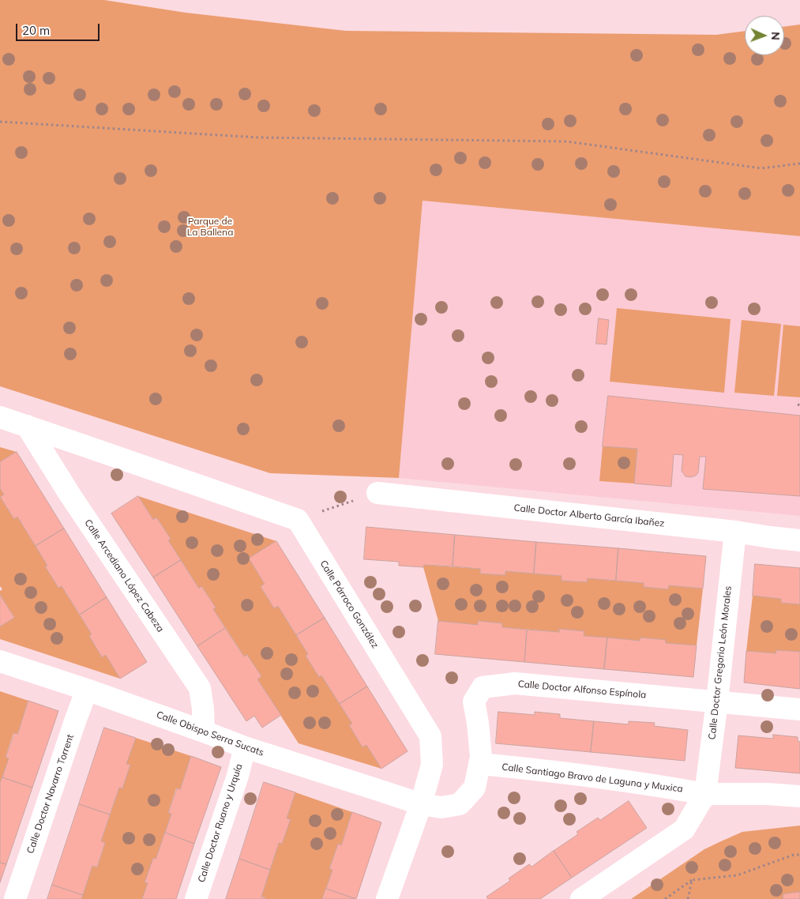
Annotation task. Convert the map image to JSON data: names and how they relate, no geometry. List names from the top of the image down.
{
  "streets": {
    "street": [
      "Calle Doctor Alberto García Ibañez",
      "Calle Arcediano López Cabeza",
      "Calle Párroco González",
      "Calle Doctor Gregorio León Morales",
      "Calle Doctor Alfonso Espínola",
      "Calle Obispo Serra Sucats",
      "Calle Santiago Bravo de Laguna y Muxica",
      "Calle Doctor Navarro Torrent",
      "Calle Doctor Ruano y Urquía"
    ]
  },
  "crossings": [
    ["Calle Doctor Alberto García Ibañez", "Calle Doctor Gregorio León Morales"],
    ["Calle Arcediano López Cabeza", "Calle Obispo Serra Sucats"],
    ["Calle Párroco González", "Calle Doctor Alfonso Espínola"],
    ["Calle Párroco González", "Calle Obispo Serra Sucats"],
    ["Calle Doctor Gregorio León Morales", "Calle Doctor Alfonso Espínola"],
    ["Calle Doctor Gregorio León Morales", "Calle Santiago Bravo de Laguna y Muxica"],
    ["Calle Doctor Alfonso Espínola", "Calle Obispo Serra Sucats"],
    ["Calle Doctor Alfonso Espínola", "Calle Santiago Bravo de Laguna y Muxica"],
    ["Calle Obispo Serra Sucats", "Calle Doctor Navarro Torrent"],
    ["Calle Obispo Serra Sucats", "Calle Doctor Ruano y Urquía"]
  ],
  "parks": ["Parque de La Ballena"],
  "scale_bar": "20 m",
  "north": "right"
}
